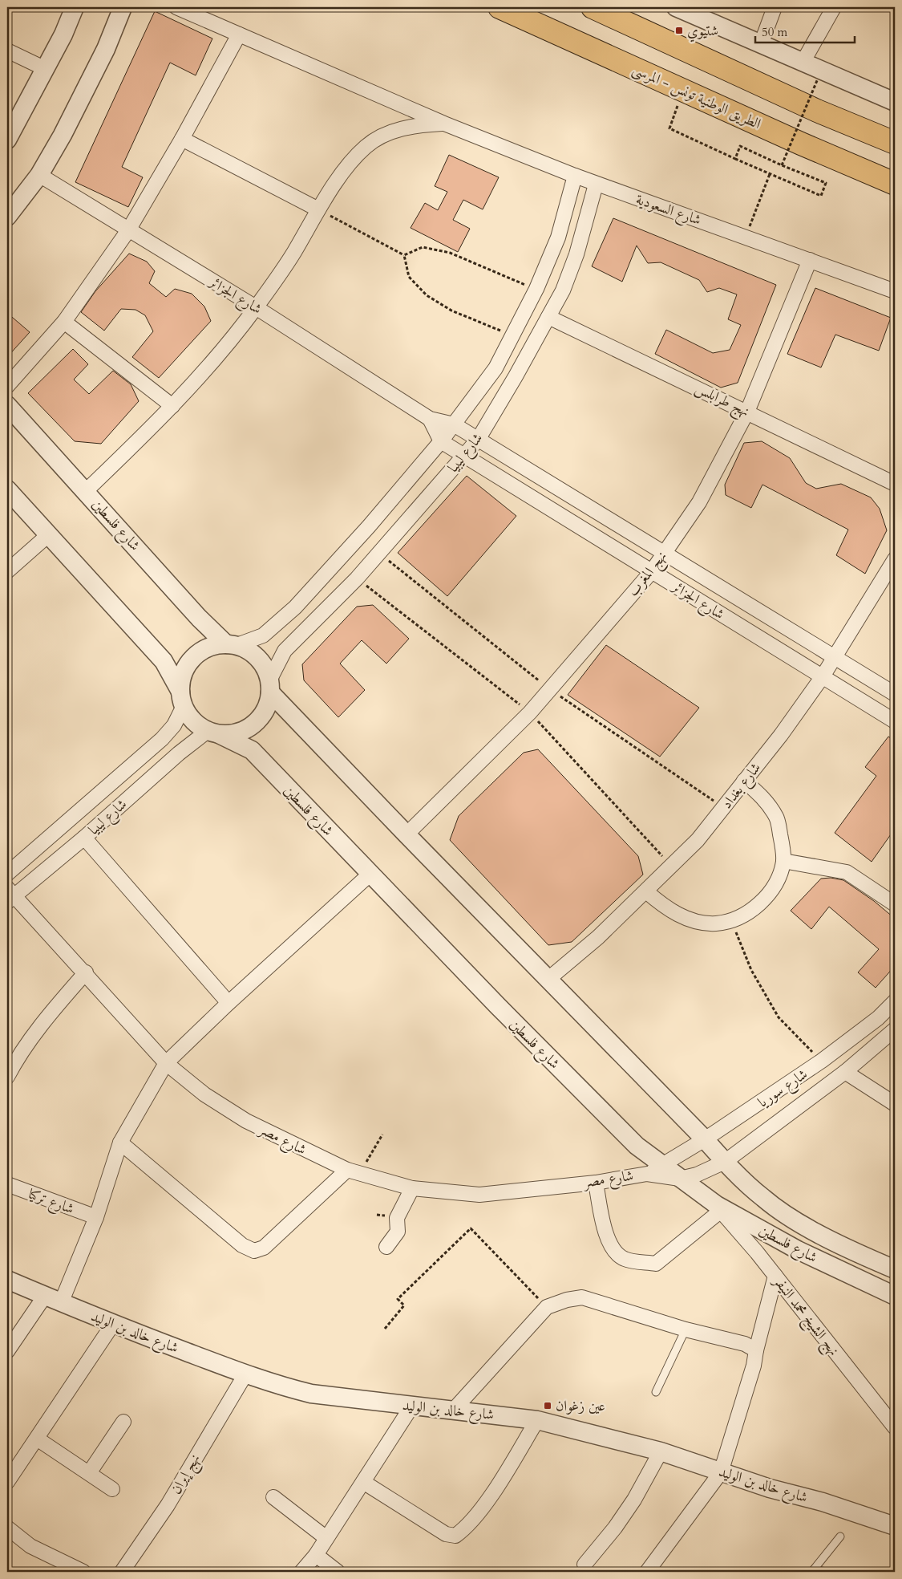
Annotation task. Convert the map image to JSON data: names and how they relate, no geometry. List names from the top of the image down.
{
  "streets": {
    "highway": ["الطريق الوطنية تونس - المرسى"],
    "street": [
      "شارع السعودية",
      "شارع الجزائر",
      "نهج طرابلس",
      "شارع ليبيا",
      "شارع فلسطين",
      "نهج المغرب",
      "شارع بغداد",
      "شارع سوريا",
      "شارع مصر",
      "شارع تركيا",
      "نهج الشيخ محمد النيفر",
      "شارع خالد بن الوليد",
      "نهج إيران"
    ]
  },
  "crossings": [
    ["شارع السعودية", "شارع ليبيا"],
    ["شارع السعودية", "نهج المغرب"],
    ["شارع الجزائر", "شارع ليبيا"],
    ["شارع الجزائر", "نهج المغرب"],
    ["شارع الجزائر", "شارع بغداد"],
    ["نهج طرابلس", "شارع ليبيا"],
    ["نهج طرابلس", "نهج المغرب"],
    ["شارع ليبيا", "شارع فلسطين"],
    ["شارع ليبيا", "شارع مصر"],
    ["شارع فلسطين", "نهج المغرب"],
    ["شارع فلسطين", "شارع بغداد"],
    ["شارع فلسطين", "شارع سوريا"],
    ["شارع فلسطين", "شارع مصر"],
    ["شارع فلسطين", "نهج الشيخ محمد النيفر"],
    ["شارع سوريا", "شارع مصر"],
    ["شارع خالد بن الوليد", "نهج إيران"]
  ],
  "places": {
    "transit": ["شتيوي", "عين زغوان"]
  },
  "scale_bar": "50 m"
}
